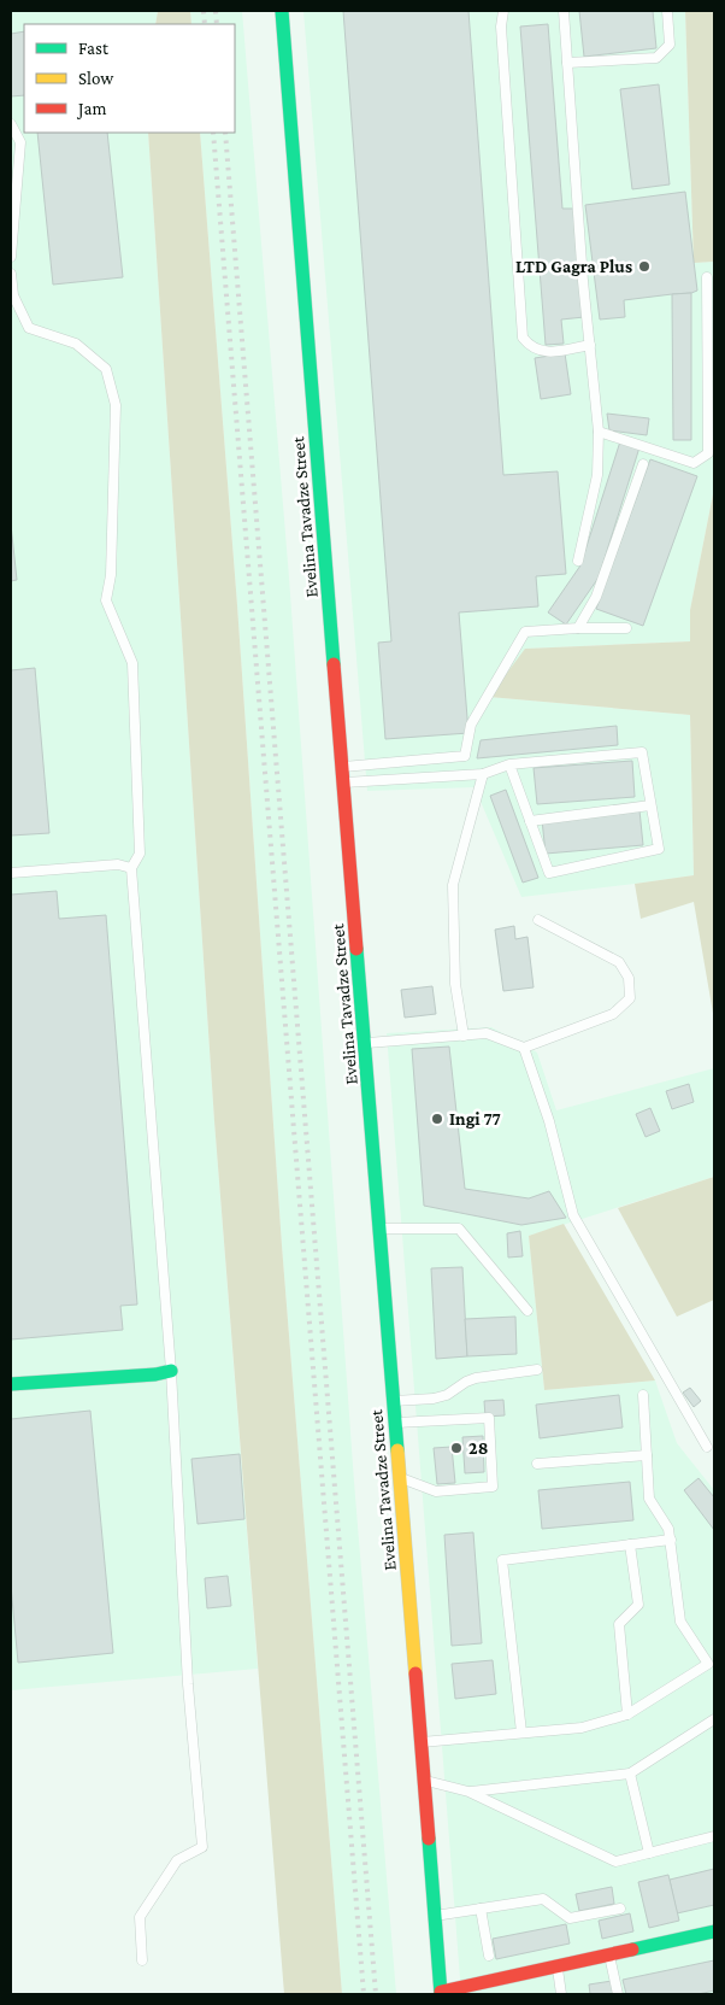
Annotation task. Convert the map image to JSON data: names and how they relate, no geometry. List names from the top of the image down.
{
  "streets": {
    "main road": ["Evelina Tavadze Street"]
  },
  "places": ["LTD Gagra Plus", "Ingi 77", "28"],
  "legend": ["Fast", "Slow", "Jam"]
}
